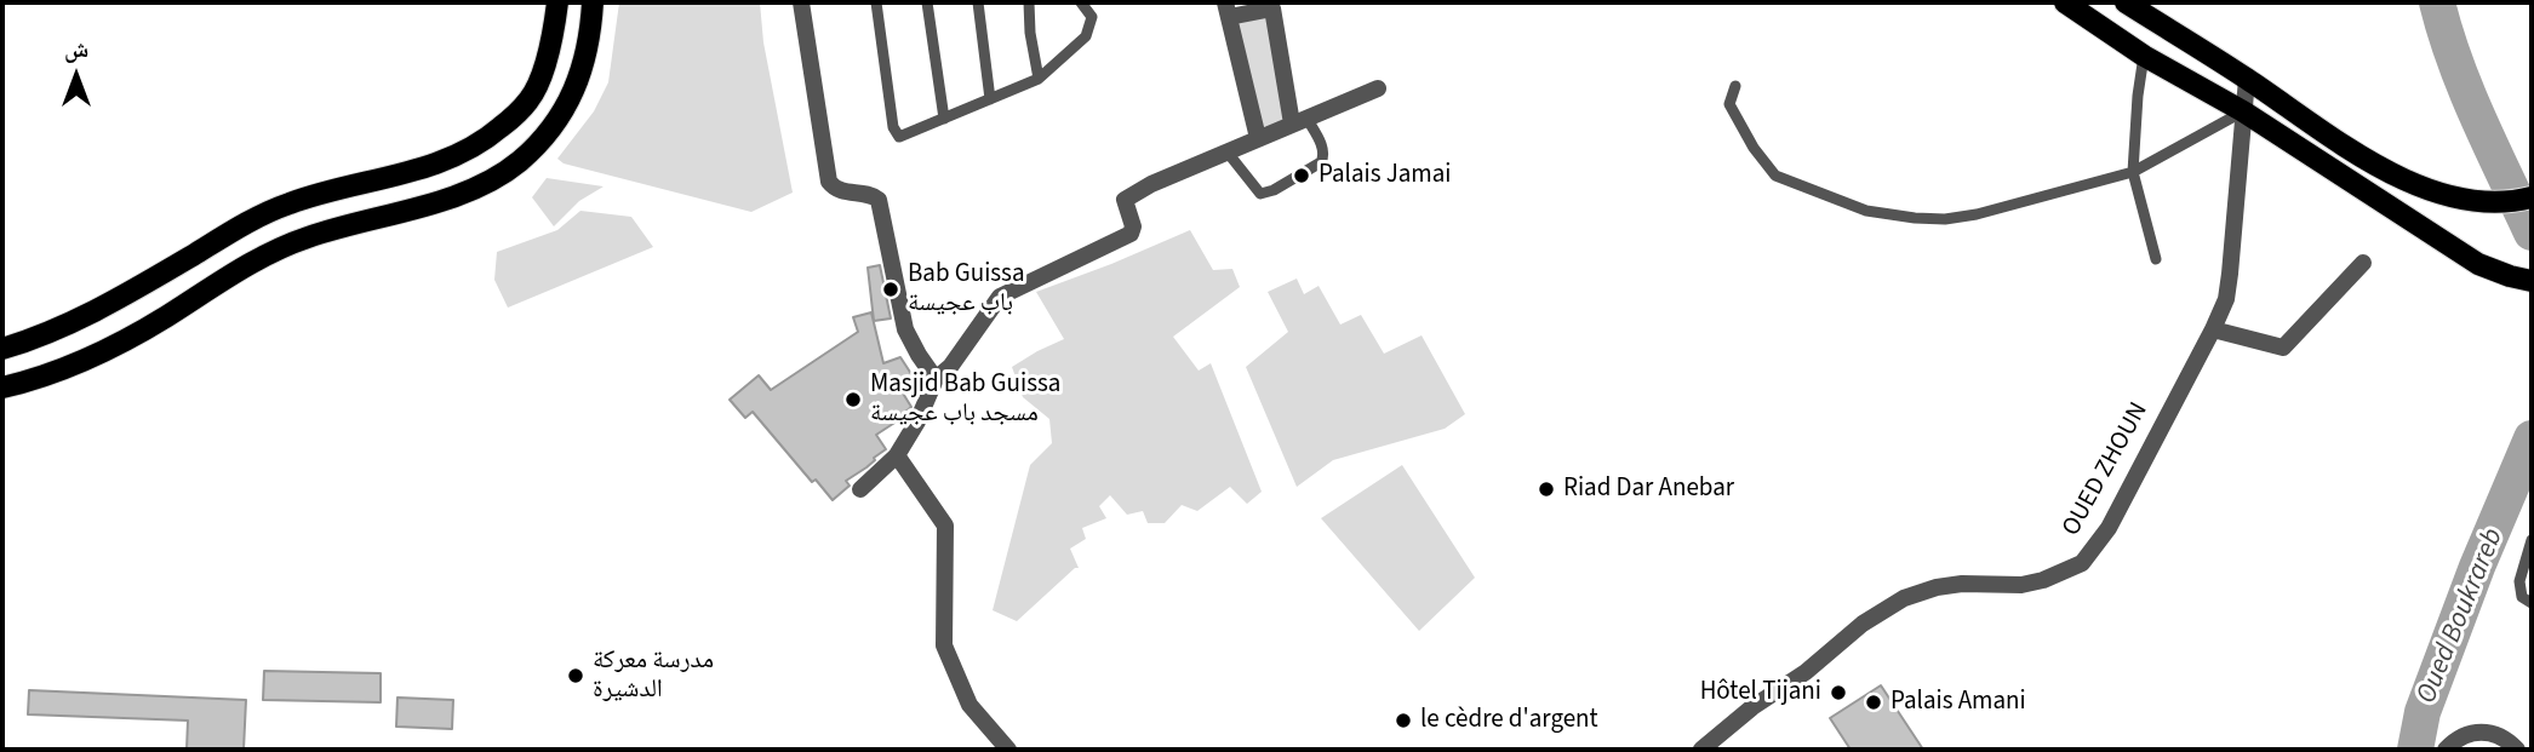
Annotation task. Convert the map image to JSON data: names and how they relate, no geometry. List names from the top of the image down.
{
  "streets": {
    "street": ["OUED ZHOUN"]
  },
  "water": ["Oued Boukrareb"],
  "places": [
    "Palais Jamai",
    "Bab Guissa باب عجيسة",
    "Masjid Bab Guissa مسجد باب عجيسة",
    "Riad Dar Anebar",
    "مدرسة معركة الدشيرة",
    "Hôtel Tijani",
    "Palais Amani",
    "le cèdre d'argent"
  ],
  "north": "top"
}
